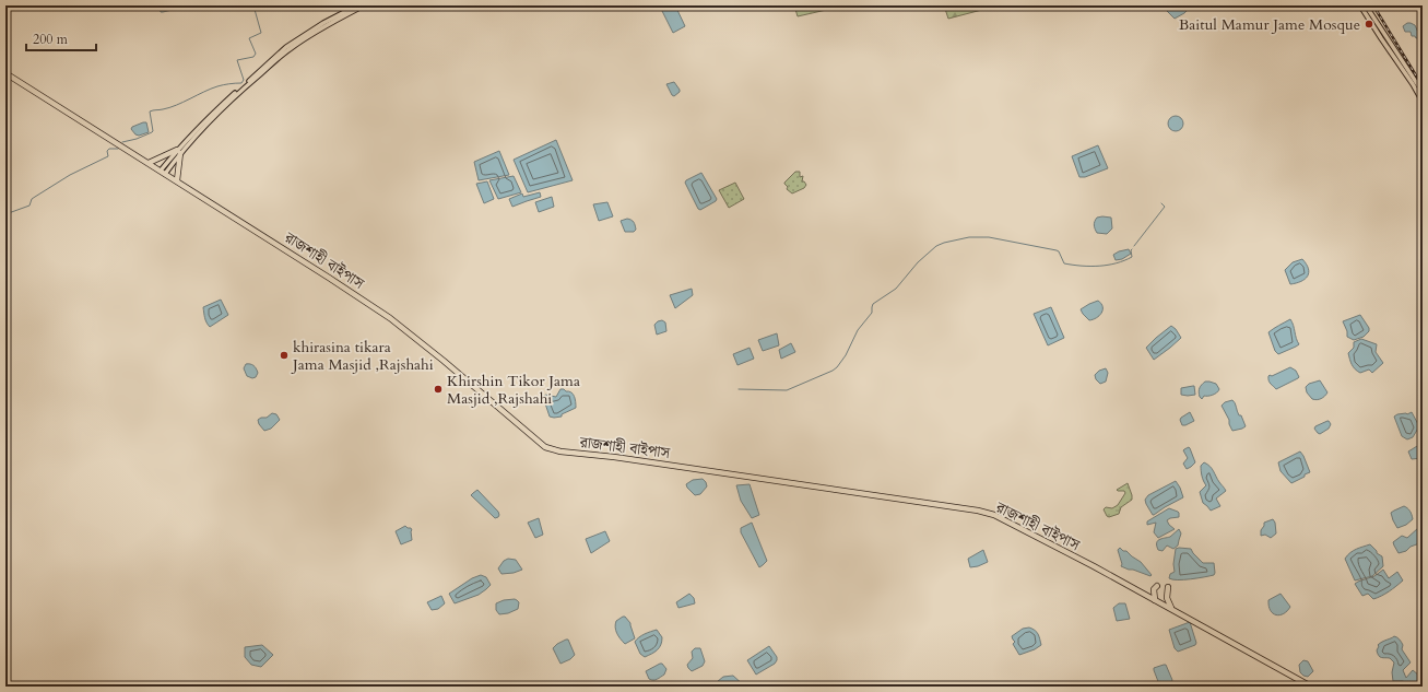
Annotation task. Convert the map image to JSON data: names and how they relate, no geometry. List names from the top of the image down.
{
  "streets": {
    "highway": ["রাজশাহী বাইপাস"]
  },
  "places": ["Baitul Mamur Jame Mosque", "khirasina tikara Jama Masjid ,Rajshahi", "Khirshin Tikor Jama Masjid ,Rajshahi"],
  "scale_bar": "200 m"
}
